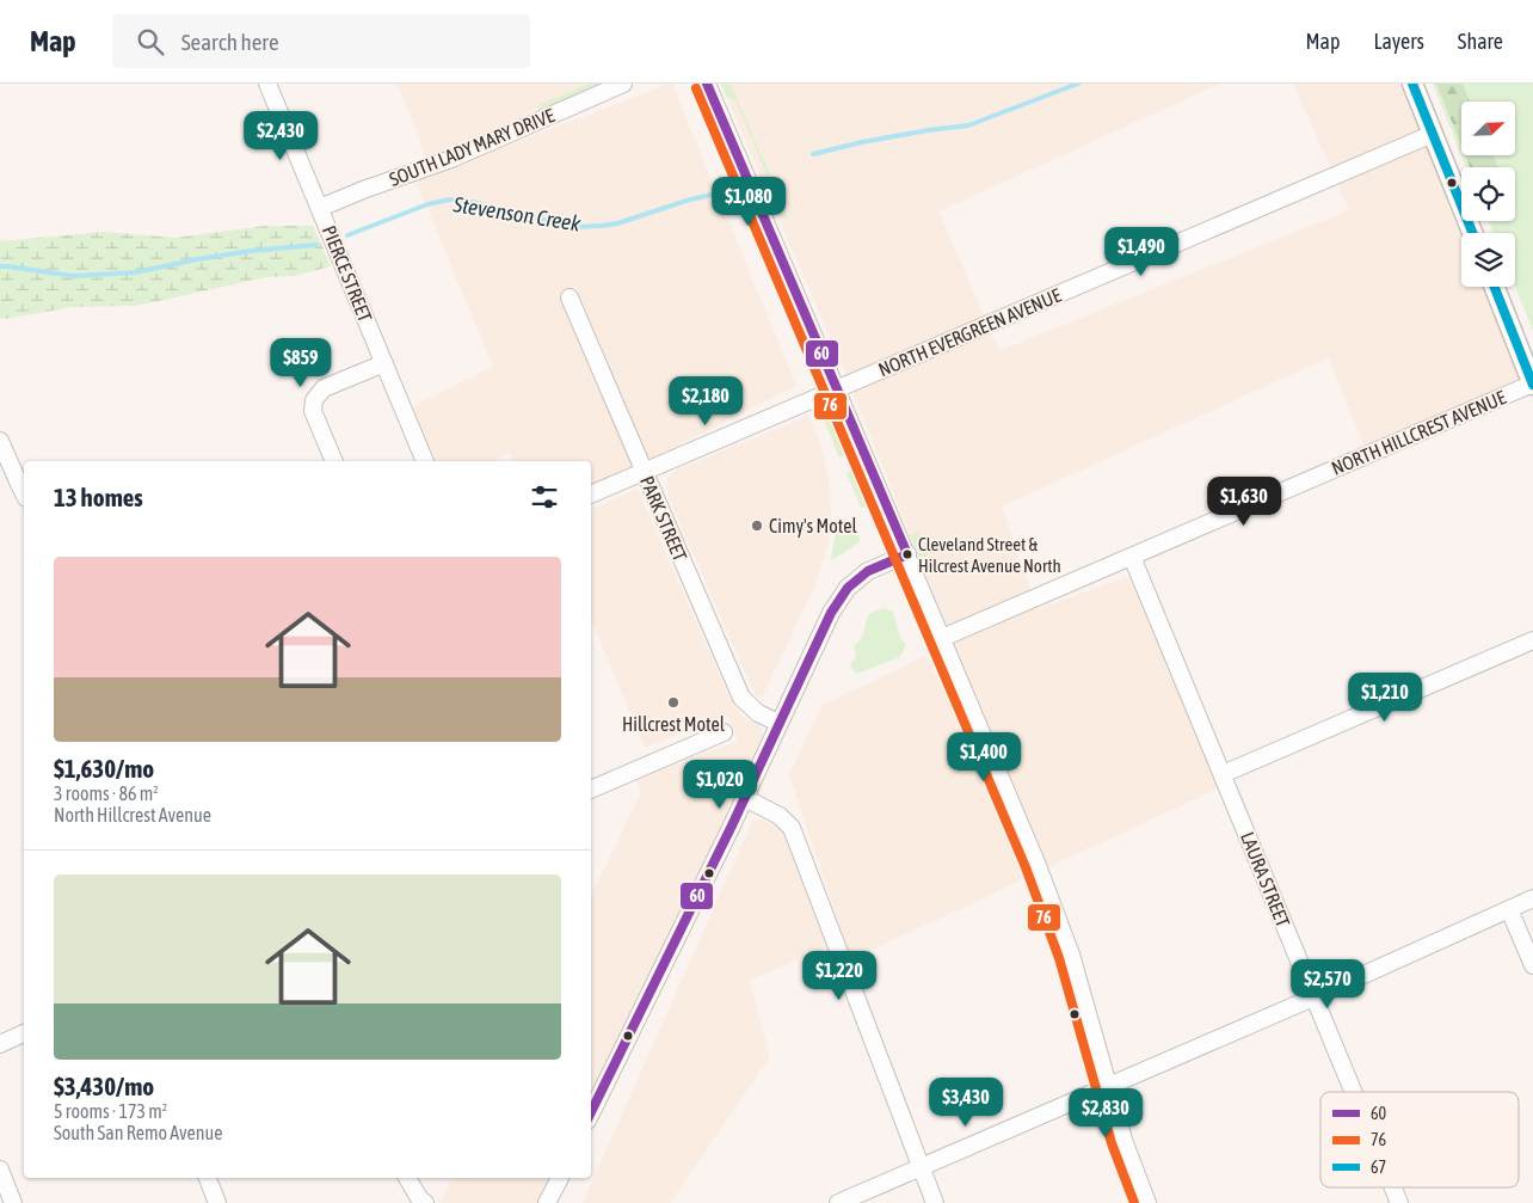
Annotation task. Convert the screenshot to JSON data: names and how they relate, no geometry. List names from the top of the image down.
{
  "streets": {
    "street": [
      "SOUTH LADY MARY DRIVE",
      "PIERCE STREET",
      "NORTH EVERGREEN AVENUE",
      "NORTH HILLCREST AVENUE",
      "PARK STREET",
      "LAURA STREET"
    ]
  },
  "crossings": [
    ["SOUTH LADY MARY DRIVE", "PIERCE STREET"],
    ["NORTH EVERGREEN AVENUE", "PARK STREET"],
    ["NORTH HILLCREST AVENUE", "LAURA STREET"]
  ],
  "water": ["Stevenson Creek"],
  "places": ["Cimy's Motel", "Cleveland Street & Hilcrest Avenue North", "Hillcrest Motel"],
  "lines": ["transit line 60", "transit line 67", "transit line 76"],
  "legend": ["60", "76", "67"],
  "north": "top right",
  "page": {
    "header": "Map",
    "search": "Search here",
    "nav": ["Map", "Layers", "Share"],
    "price": [
      "$2,430",
      "$1,080",
      "$1,490",
      "$859",
      "$2,180",
      "$1,630",
      "$1,210",
      "$1,400",
      "$1,020",
      "$1,220",
      "$2,570",
      "$3,430",
      "$2,830"
    ],
    "heading": "13 homes",
    "list": [
      {
        "name": "$1,630/mo",
        "note": "3 rooms · 86 m² · North Hillcrest Avenue"
      },
      {
        "name": "$3,430/mo",
        "note": "5 rooms · 173 m² · South San Remo Avenue"
      }
    ]
  }
}
